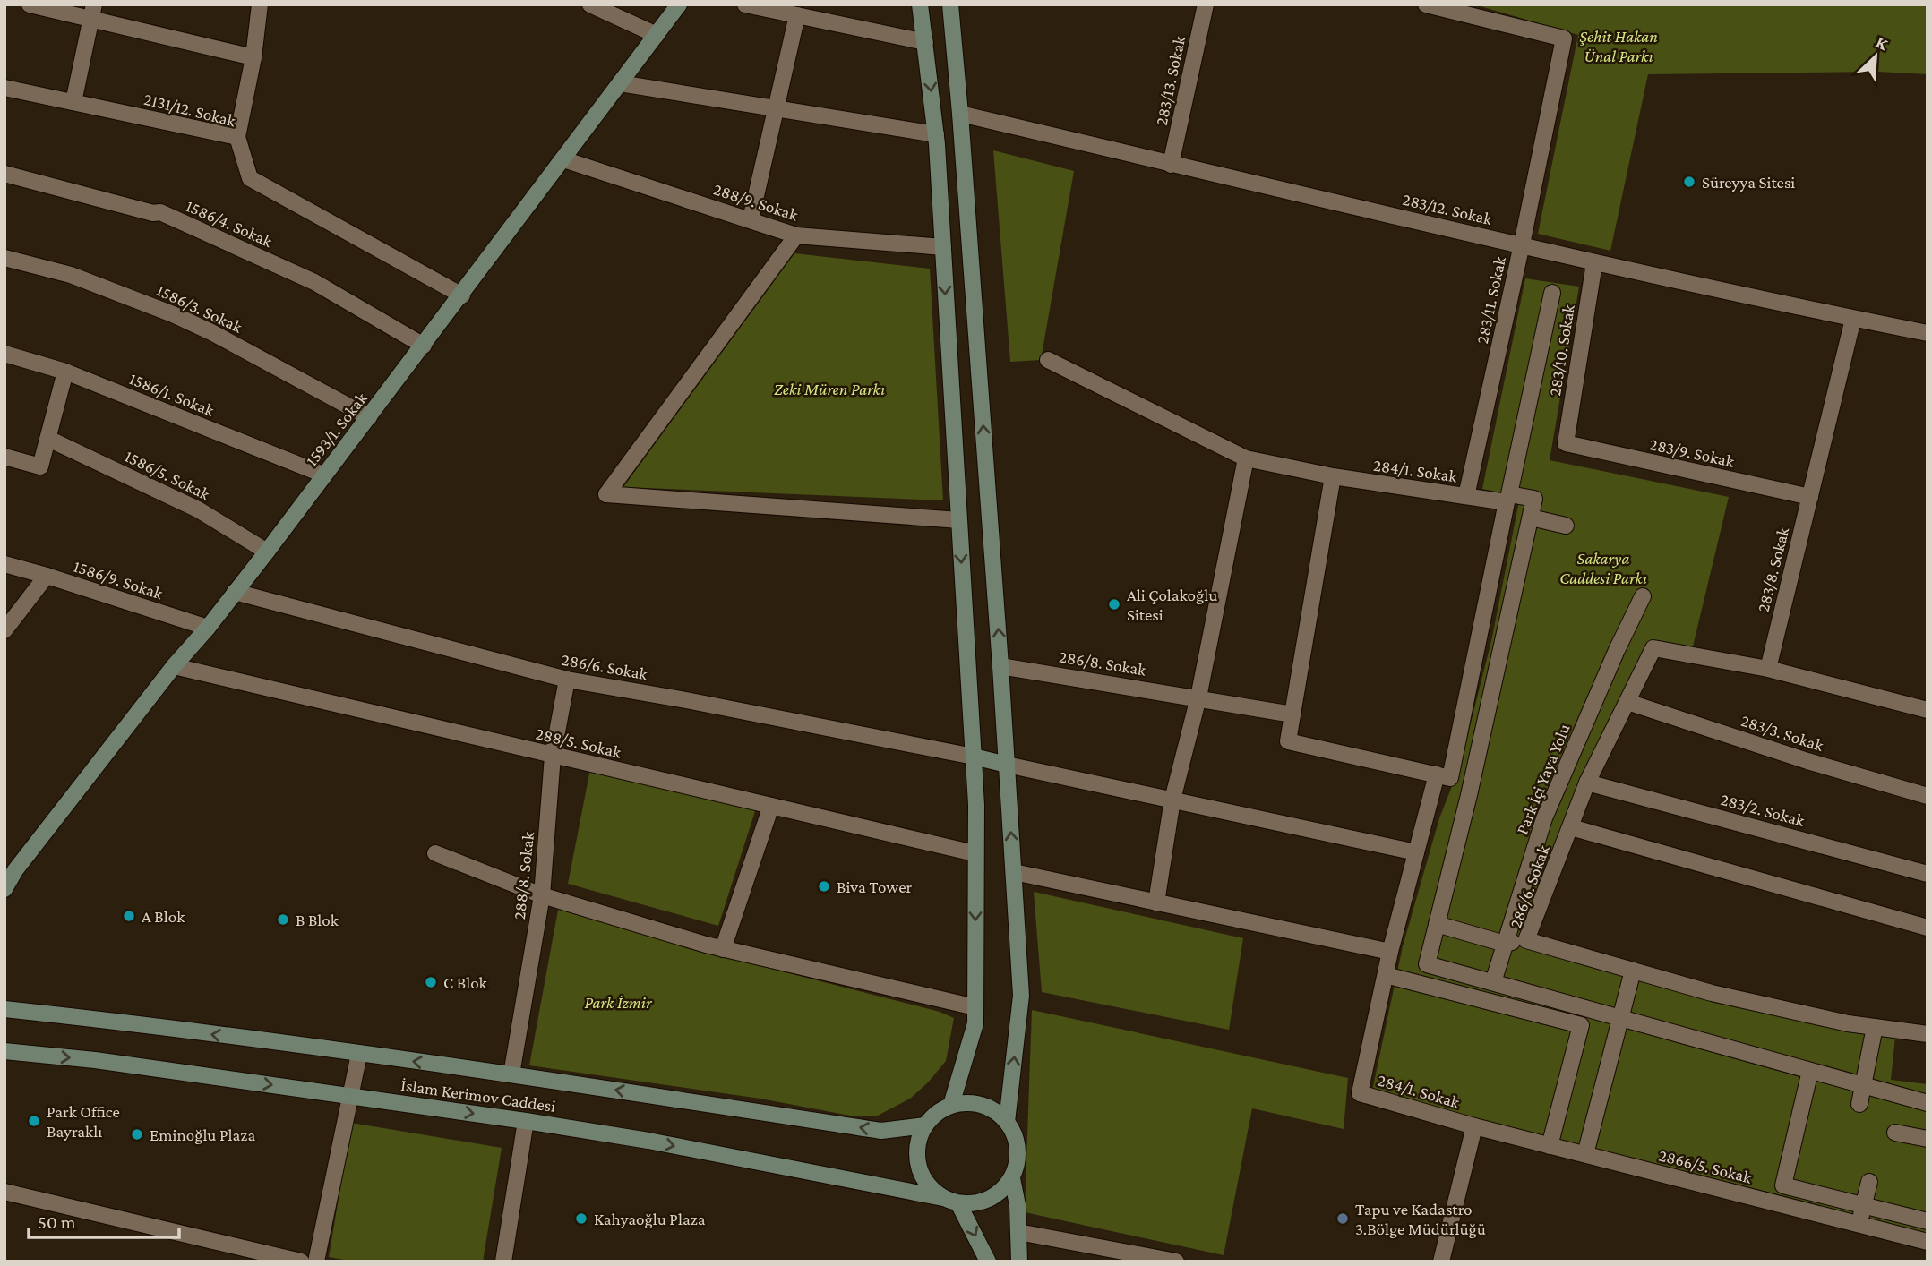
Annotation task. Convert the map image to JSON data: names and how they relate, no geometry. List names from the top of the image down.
{
  "streets": {
    "main road": ["1593/1. Sokak", "İslam Kerimov Caddesi"],
    "street": [
      "283/13. Sokak",
      "2131/12. Sokak",
      "288/9. Sokak",
      "283/12. Sokak",
      "1586/4. Sokak",
      "283/11. Sokak",
      "1586/3. Sokak",
      "283/10. Sokak",
      "1586/1. Sokak",
      "283/9. Sokak",
      "284/1. Sokak",
      "1586/5. Sokak",
      "283/8. Sokak",
      "1586/9. Sokak",
      "286/8. Sokak",
      "286/6. Sokak",
      "283/3. Sokak",
      "288/5. Sokak",
      "Park İçi Yaya Yolu",
      "283/2. Sokak",
      "288/8. Sokak",
      "2866/5. Sokak"
    ]
  },
  "crossings": [
    ["283/13. Sokak", "283/12. Sokak"],
    ["2131/12. Sokak", "1593/1. Sokak"],
    ["288/9. Sokak", "1593/1. Sokak"],
    ["283/12. Sokak", "283/11. Sokak"],
    ["283/12. Sokak", "283/10. Sokak"],
    ["283/12. Sokak", "283/8. Sokak"],
    ["1586/4. Sokak", "1593/1. Sokak"],
    ["283/11. Sokak", "284/1. Sokak"],
    ["1586/3. Sokak", "1593/1. Sokak"],
    ["283/10. Sokak", "283/9. Sokak"],
    ["1586/1. Sokak", "1593/1. Sokak"],
    ["1593/1. Sokak", "1586/5. Sokak"],
    ["1593/1. Sokak", "1586/9. Sokak"],
    ["1593/1. Sokak", "286/6. Sokak"],
    ["1593/1. Sokak", "288/5. Sokak"],
    ["283/9. Sokak", "283/8. Sokak"],
    ["284/1. Sokak", "2866/5. Sokak"],
    ["283/8. Sokak", "286/6. Sokak"],
    ["286/6. Sokak", "283/3. Sokak"],
    ["286/6. Sokak", "283/2. Sokak"],
    ["286/6. Sokak", "288/8. Sokak"],
    ["288/5. Sokak", "288/8. Sokak"],
    ["288/8. Sokak", "İslam Kerimov Caddesi"]
  ],
  "parks": [
    "Şehit Hakan Ünal Parkı",
    "Zeki Müren Parkı",
    "Sakarya Caddesi Parkı",
    "Park İzmir"
  ],
  "places": [
    "Süreyya Sitesi",
    "Ali Çolakoğlu Sitesi",
    "Biva Tower",
    "A Blok",
    "B Blok",
    "C Blok",
    "Park Office Bayraklı",
    "Eminoğlu Plaza",
    "Kahyaoğlu Plaza",
    "Tapu ve Kadastro 3.Bölge Müdürlüğü"
  ],
  "scale_bar": "50 m",
  "north": "top right"
}
